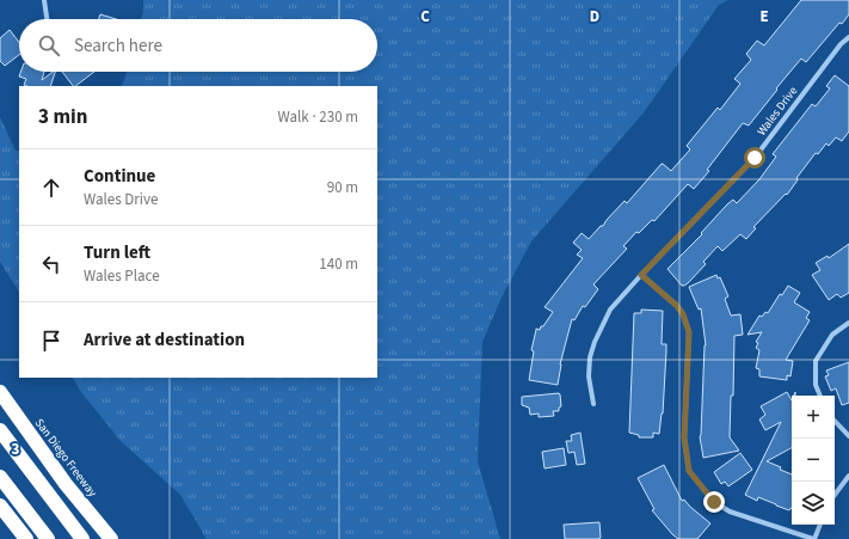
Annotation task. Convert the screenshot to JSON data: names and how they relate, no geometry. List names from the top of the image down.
{
  "streets": {
    "highway": ["San Diego Freeway"],
    "street": ["Wales Drive"]
  },
  "page": {
    "search": "Search here",
    "heading": ["3 min", "Walk · 230 m"],
    "list": [
      ["Continue", "Wales Drive", "90 m"],
      ["Turn left", "Wales Place", "140 m"],
      "Arrive at destination"
    ],
    "map_buttons": ["+", "−"]
  },
  "grid": {
    "columns": ["C", "D", "E"],
    "rows": ["3"]
  }
}
